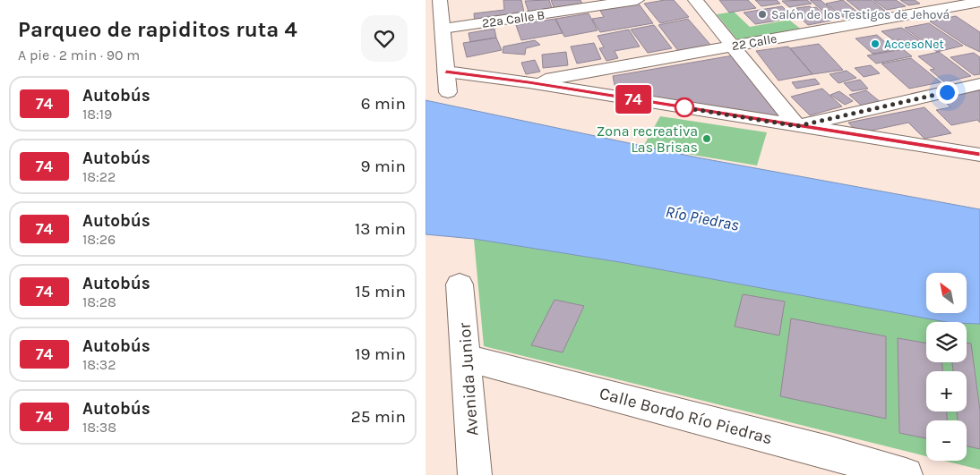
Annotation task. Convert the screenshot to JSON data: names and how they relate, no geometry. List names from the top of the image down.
{
  "streets": {
    "street": [
      "22a Calle B",
      "22 Calle",
      "Avenida Junior",
      "Calle Bordo Río Piedras"
    ]
  },
  "crossings": [
    ["Avenida Junior", "Calle Bordo Río Piedras"]
  ],
  "water": ["Río Piedras"],
  "places": ["Salón de los Testigos de Jehová", "AccesoNet", "Zona recreativa Las Brisas"],
  "lines": ["bus line 74"],
  "north": "top left",
  "page": {
    "heading": ["Parqueo de rapiditos ruta 4", "A pie · 2 min · 90 m"],
    "on_map": "74",
    "list": [
      {
        "mark": "74",
        "name": "Autobús",
        "note": "18:19",
        "value": "6 min"
      },
      {
        "mark": "74",
        "name": "Autobús",
        "note": "18:22",
        "value": "9 min"
      },
      {
        "mark": "74",
        "name": "Autobús",
        "note": "18:26",
        "value": "13 min"
      },
      {
        "mark": "74",
        "name": "Autobús",
        "note": "18:28",
        "value": "15 min"
      },
      {
        "mark": "74",
        "name": "Autobús",
        "note": "18:32",
        "value": "19 min"
      },
      {
        "mark": "74",
        "name": "Autobús",
        "note": "18:38",
        "value": "25 min"
      }
    ],
    "map_buttons": ["+", "−"]
  }
}
